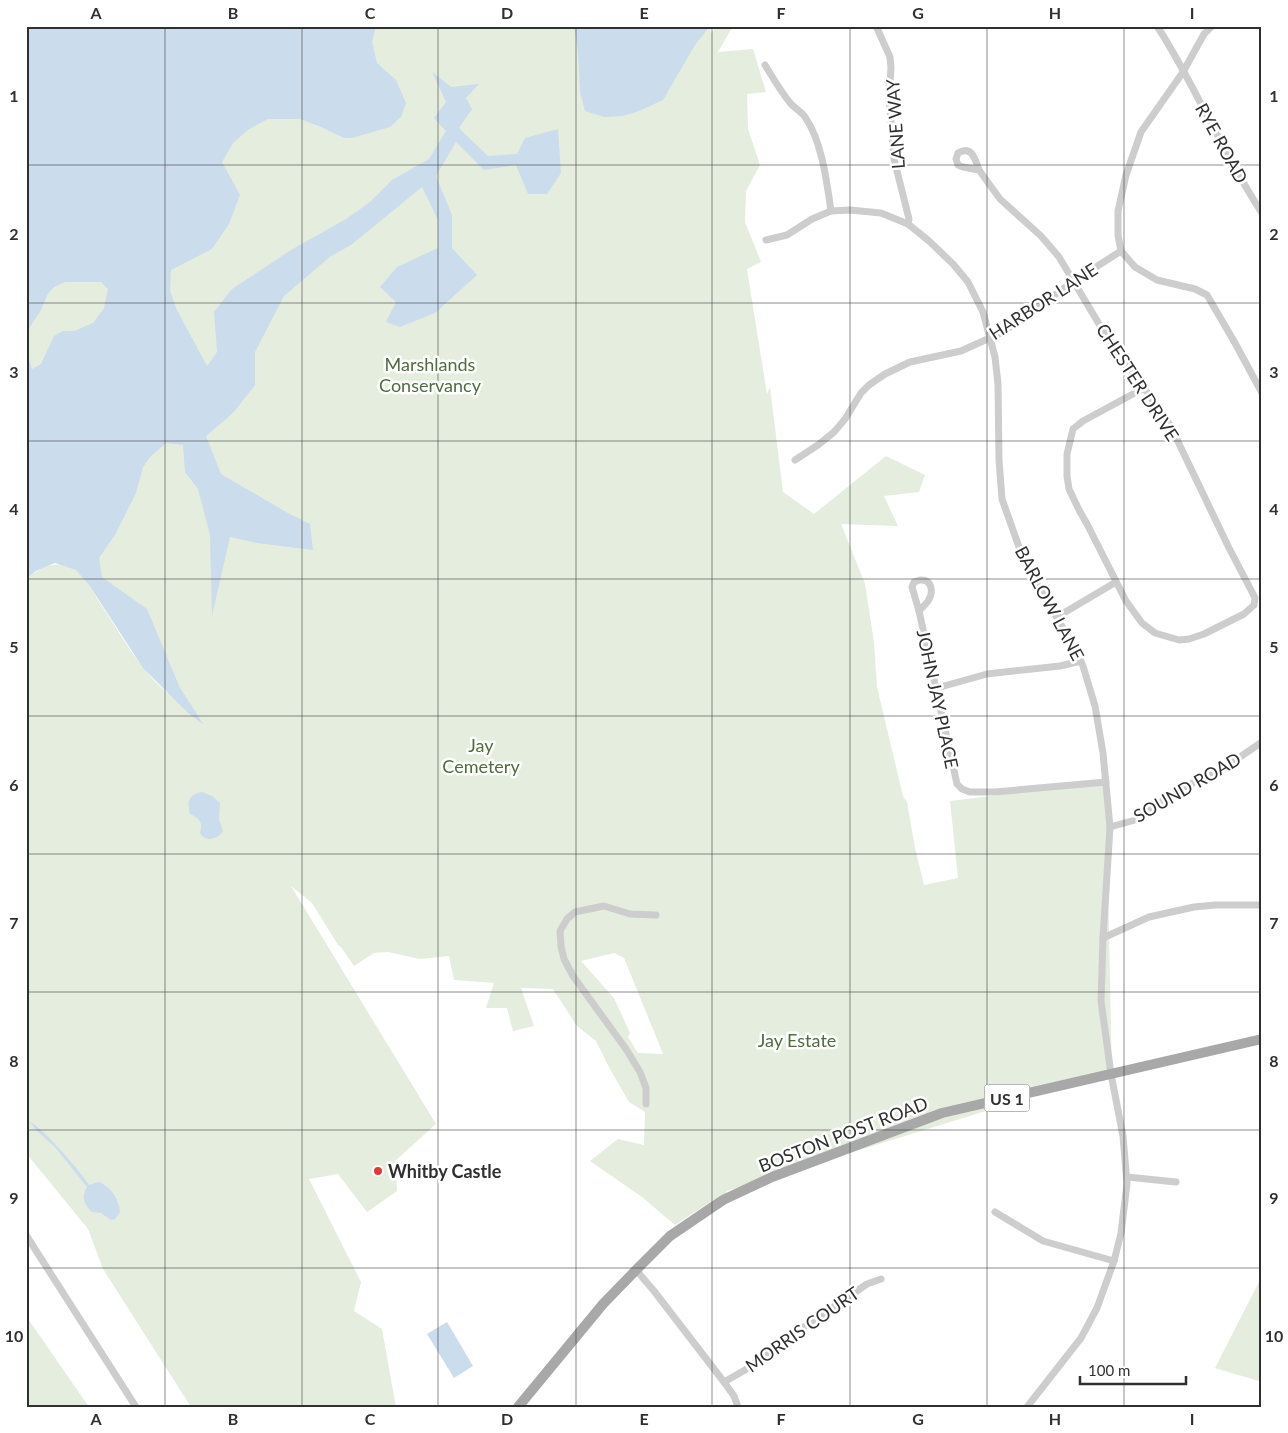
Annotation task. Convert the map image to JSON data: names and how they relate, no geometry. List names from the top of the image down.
{
  "streets": {
    "main road": ["US 1", "BOSTON POST ROAD"],
    "street": [
      "LANE WAY",
      "RYE ROAD",
      "HARBOR LANE",
      "CHESTER DRIVE",
      "BARLOW LANE",
      "JOHN JAY PLACE",
      "SOUND ROAD",
      "MORRIS COURT"
    ]
  },
  "crossings": [
    ["LANE WAY", "BARLOW LANE"],
    ["HARBOR LANE", "CHESTER DRIVE"],
    ["HARBOR LANE", "BARLOW LANE"],
    ["BARLOW LANE", "JOHN JAY PLACE"],
    ["BARLOW LANE", "SOUND ROAD"],
    ["BARLOW LANE", "BOSTON POST ROAD"]
  ],
  "parks": ["Marshlands Conservancy", "Jay Cemetery", "Jay Estate"],
  "places": ["Whitby Castle"],
  "scale_bar": "100 m",
  "grid": {
    "columns": [
      "A",
      "B",
      "C",
      "D",
      "E",
      "F",
      "G",
      "H",
      "I"
    ],
    "rows": [
      "1",
      "2",
      "3",
      "4",
      "5",
      "6",
      "7",
      "8",
      "9",
      "10"
    ]
  }
}
